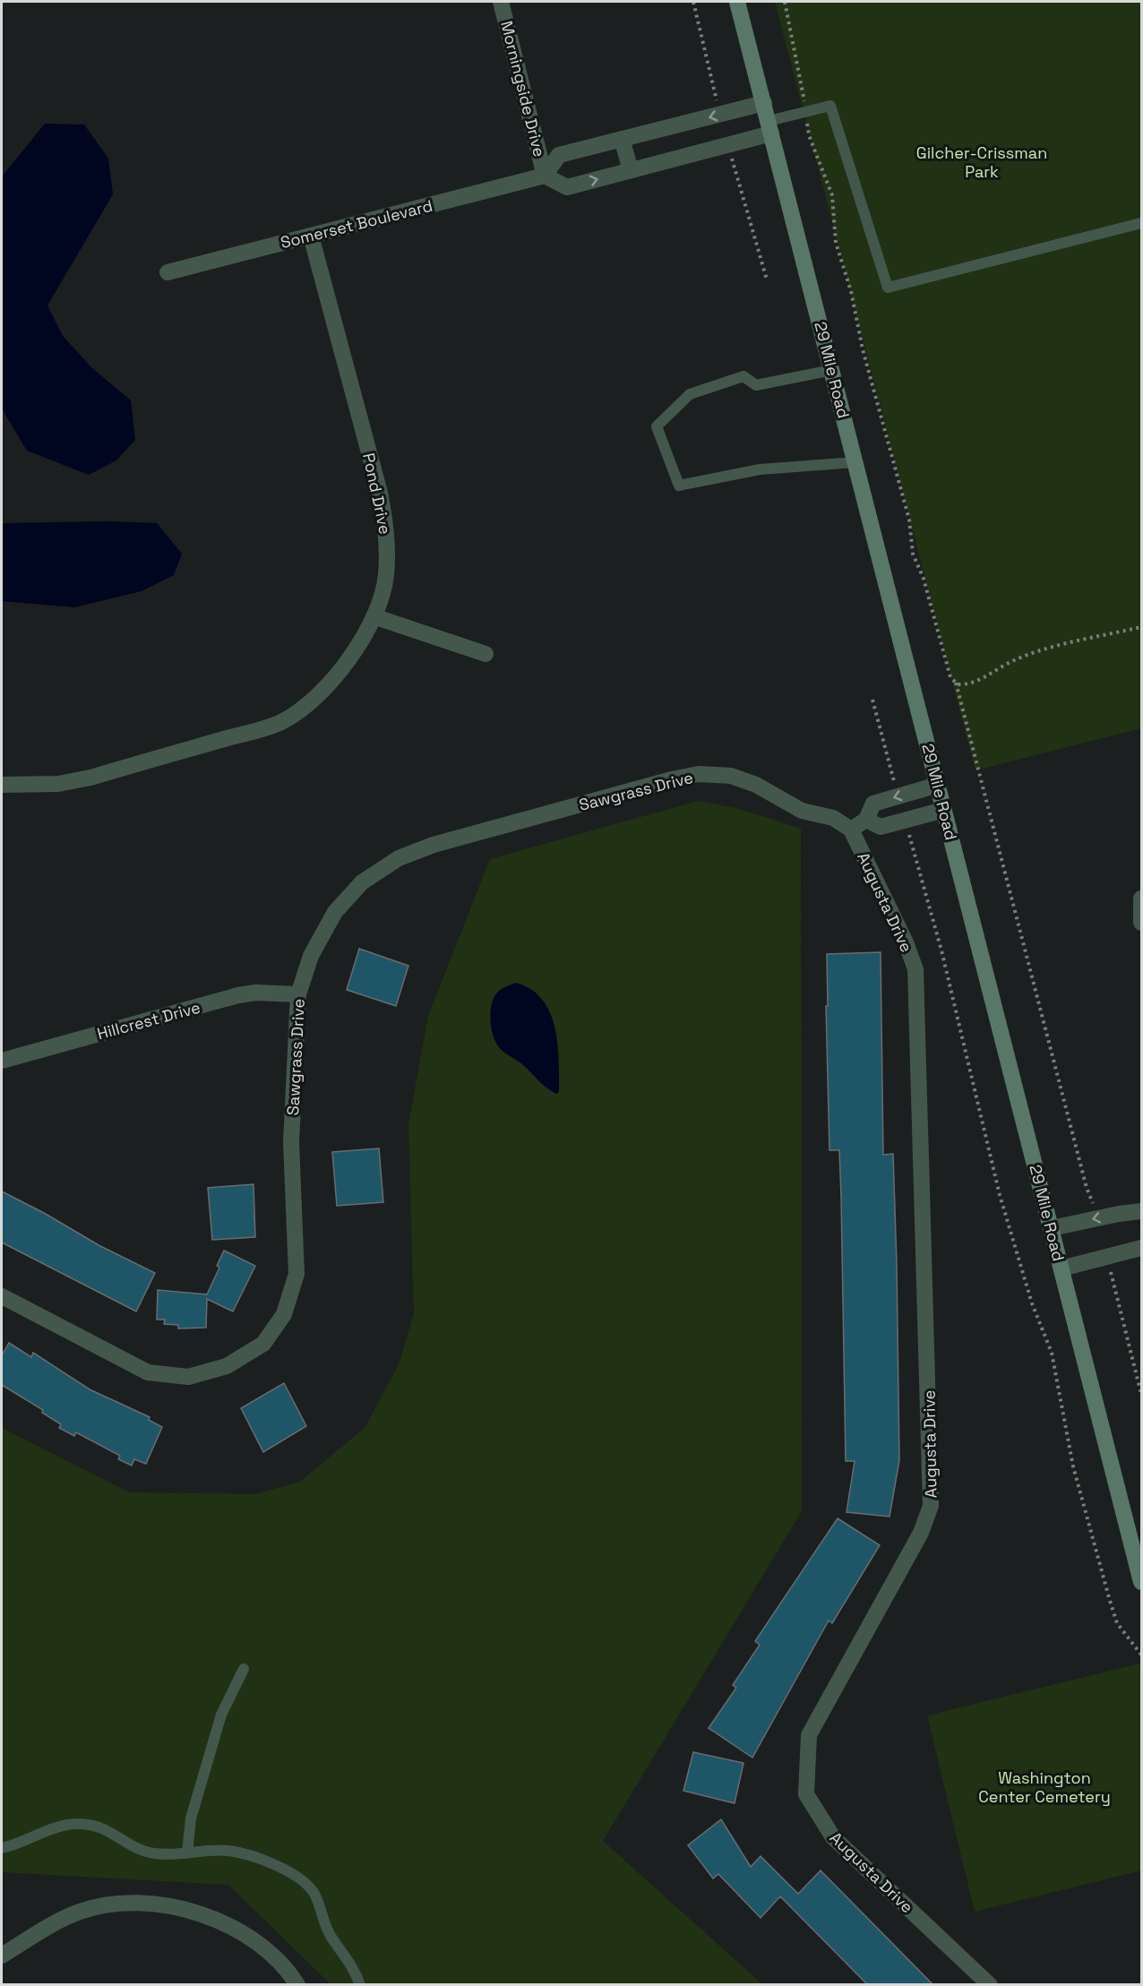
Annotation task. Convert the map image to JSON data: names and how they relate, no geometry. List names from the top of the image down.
{
  "streets": {
    "street": [
      "Morningside Drive",
      "Somerset Boulevard",
      "29 Mile Road",
      "Pond Drive",
      "Sawgrass Drive",
      "Augusta Drive",
      "Hillcrest Drive"
    ]
  },
  "crossings": [
    ["Morningside Drive", "Somerset Boulevard"],
    ["Somerset Boulevard", "Pond Drive"],
    ["Sawgrass Drive", "Augusta Drive"],
    ["Sawgrass Drive", "Hillcrest Drive"]
  ],
  "parks": ["Gilcher-Crissman Park", "Washington Center Cemetery"]
}
